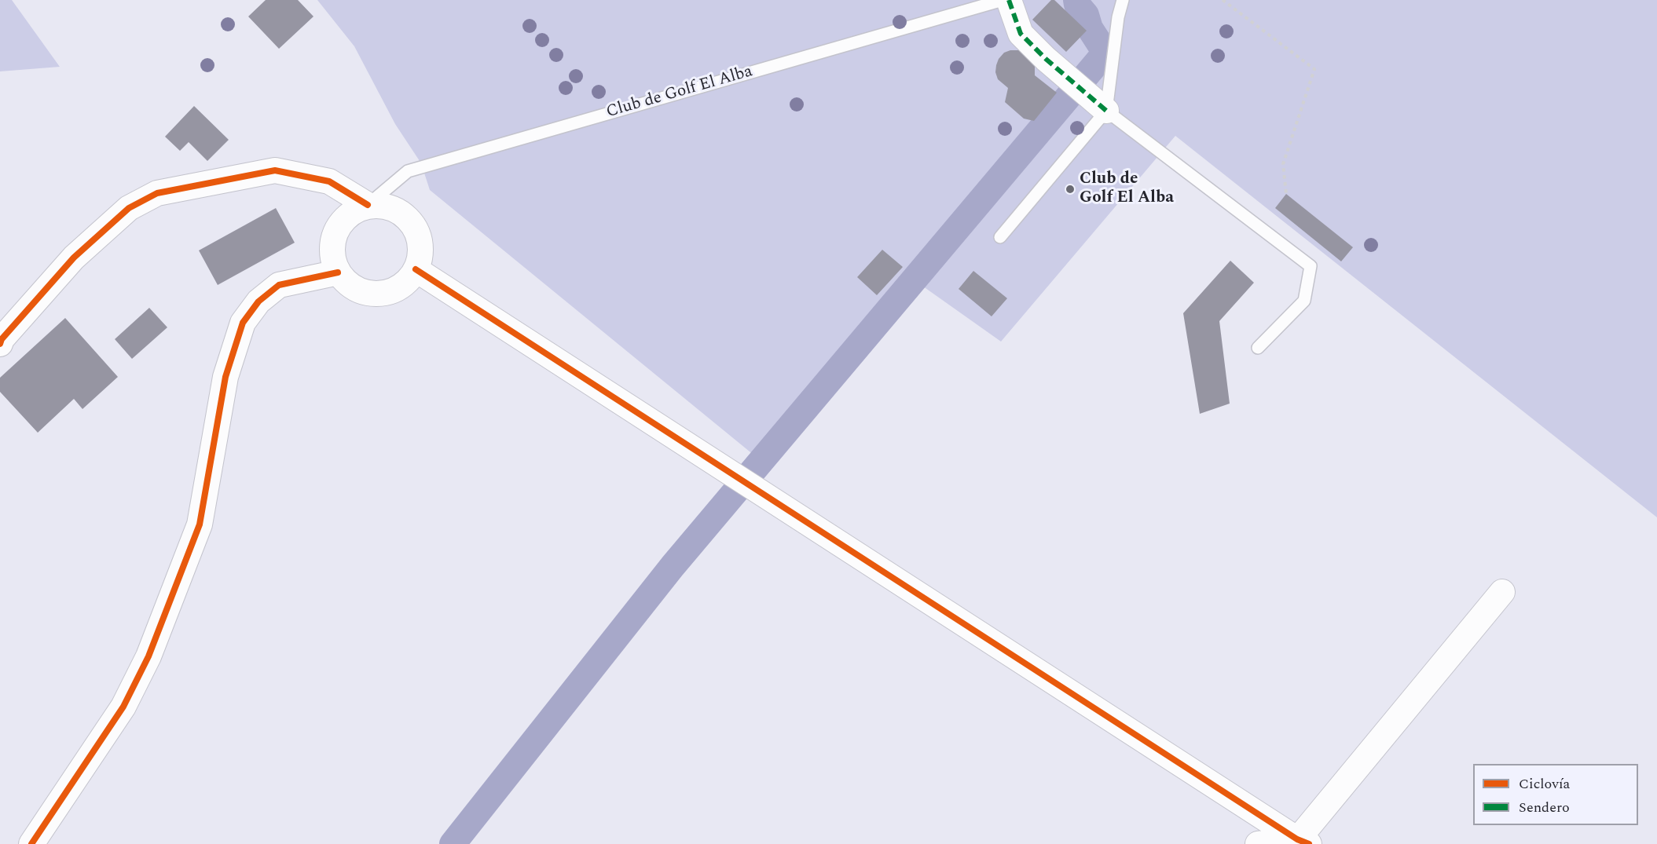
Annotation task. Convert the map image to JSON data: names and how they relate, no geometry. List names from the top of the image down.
{
  "streets": {
    "lane": ["Club de Golf El Alba"]
  },
  "places": ["Club de Golf El Alba"],
  "legend": ["Ciclovía", "Sendero"]
}
